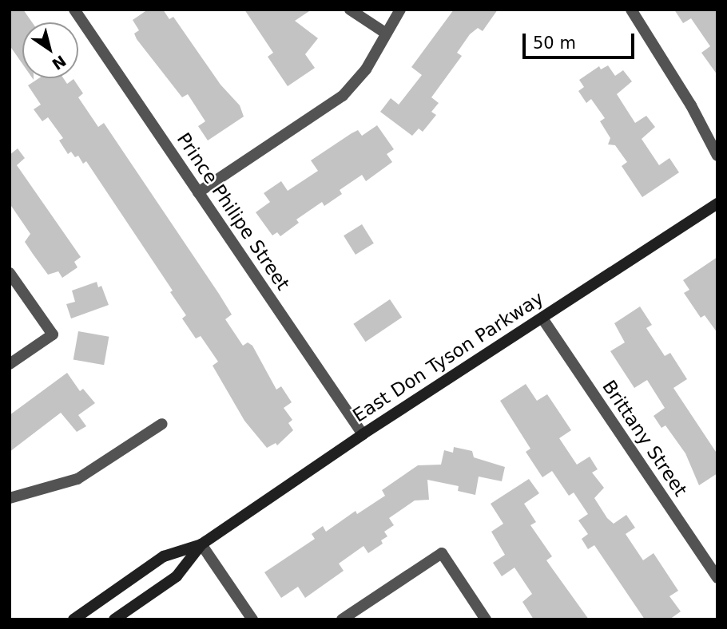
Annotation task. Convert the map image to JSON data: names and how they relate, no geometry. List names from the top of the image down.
{
  "streets": {
    "main road": ["East Don Tyson Parkway"],
    "street": ["Prince Philipe Street", "Brittany Street"]
  },
  "crossings": [
    ["Prince Philipe Street", "East Don Tyson Parkway"],
    ["East Don Tyson Parkway", "Brittany Street"]
  ],
  "scale_bar": "50 m",
  "north": "bottom right"
}
